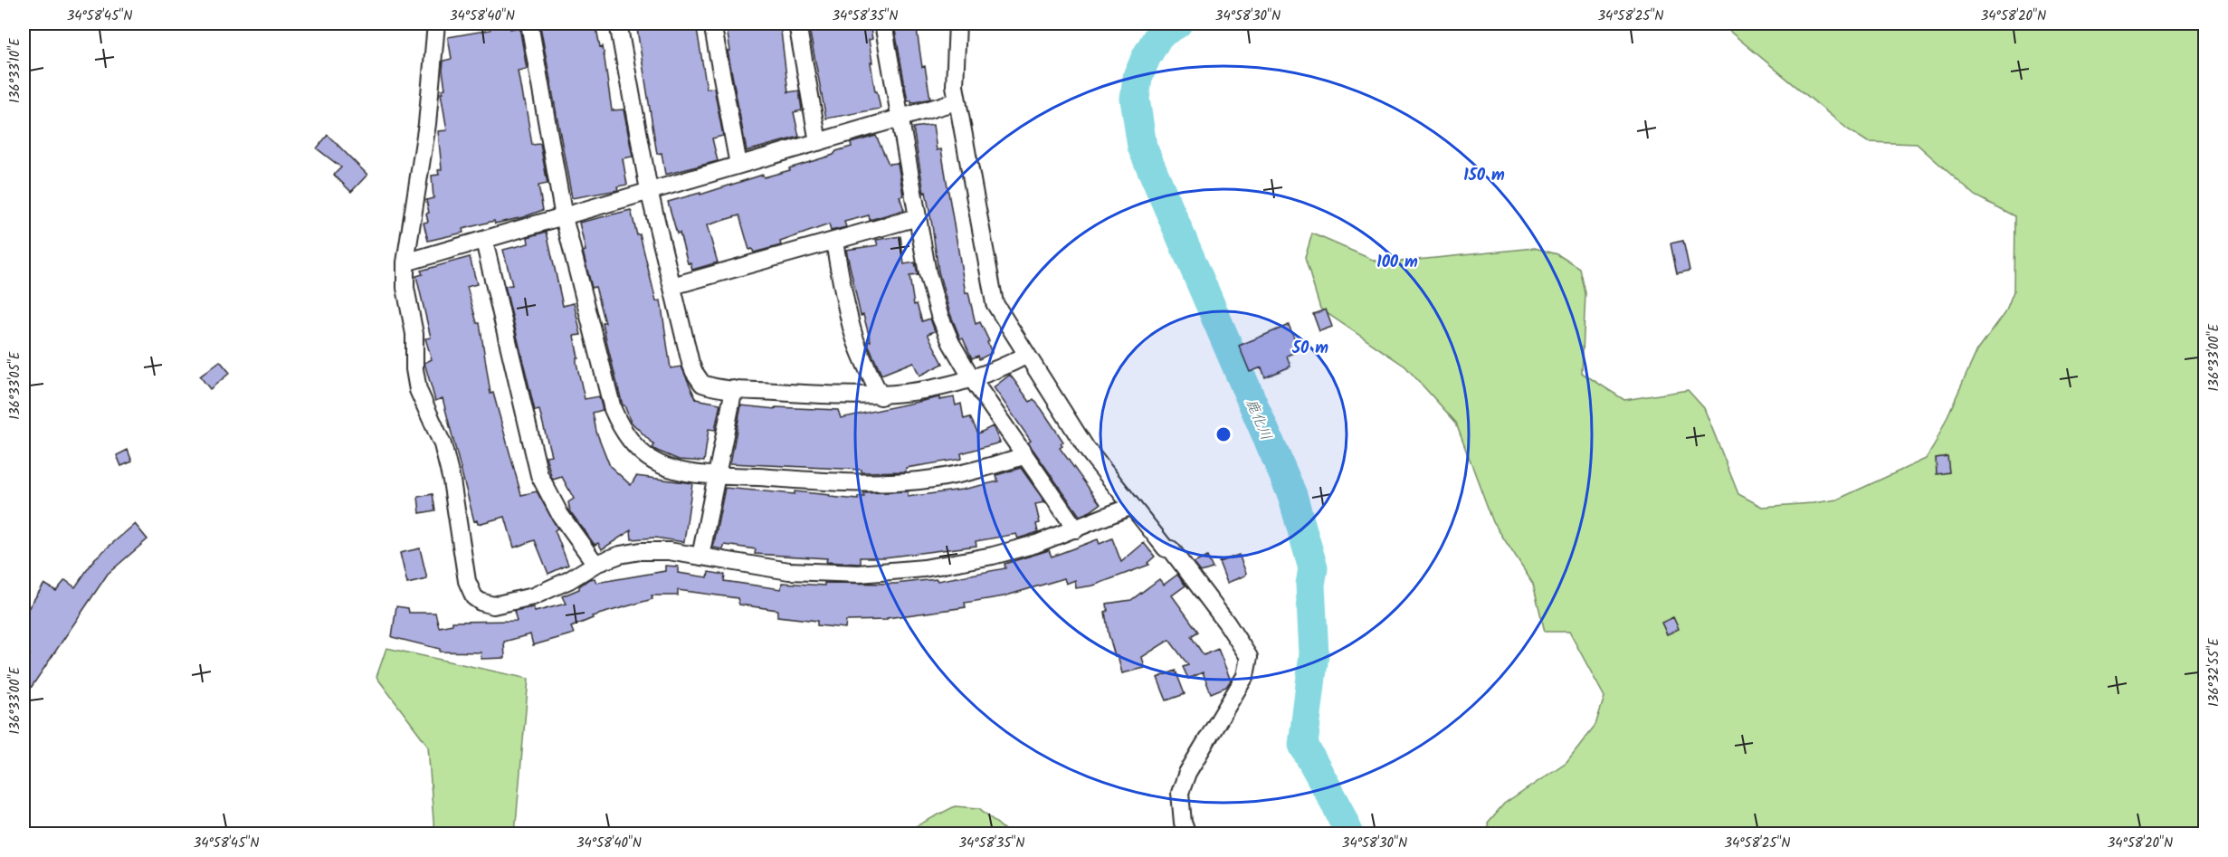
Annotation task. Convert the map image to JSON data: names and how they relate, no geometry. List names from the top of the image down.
{
  "water": ["鹿化川"],
  "coordinates": [
    "34°58'45\"N",
    "34°58'40\"N",
    "34°58'35\"N",
    "34°58'30\"N",
    "34°58'25\"N",
    "34°58'20\"N",
    "136°33'10\"E",
    "136°33'00\"E",
    "136°33'05\"E",
    "136°32'55\"E"
  ],
  "rings": ["150 m", "100 m", "50 m"]
}
